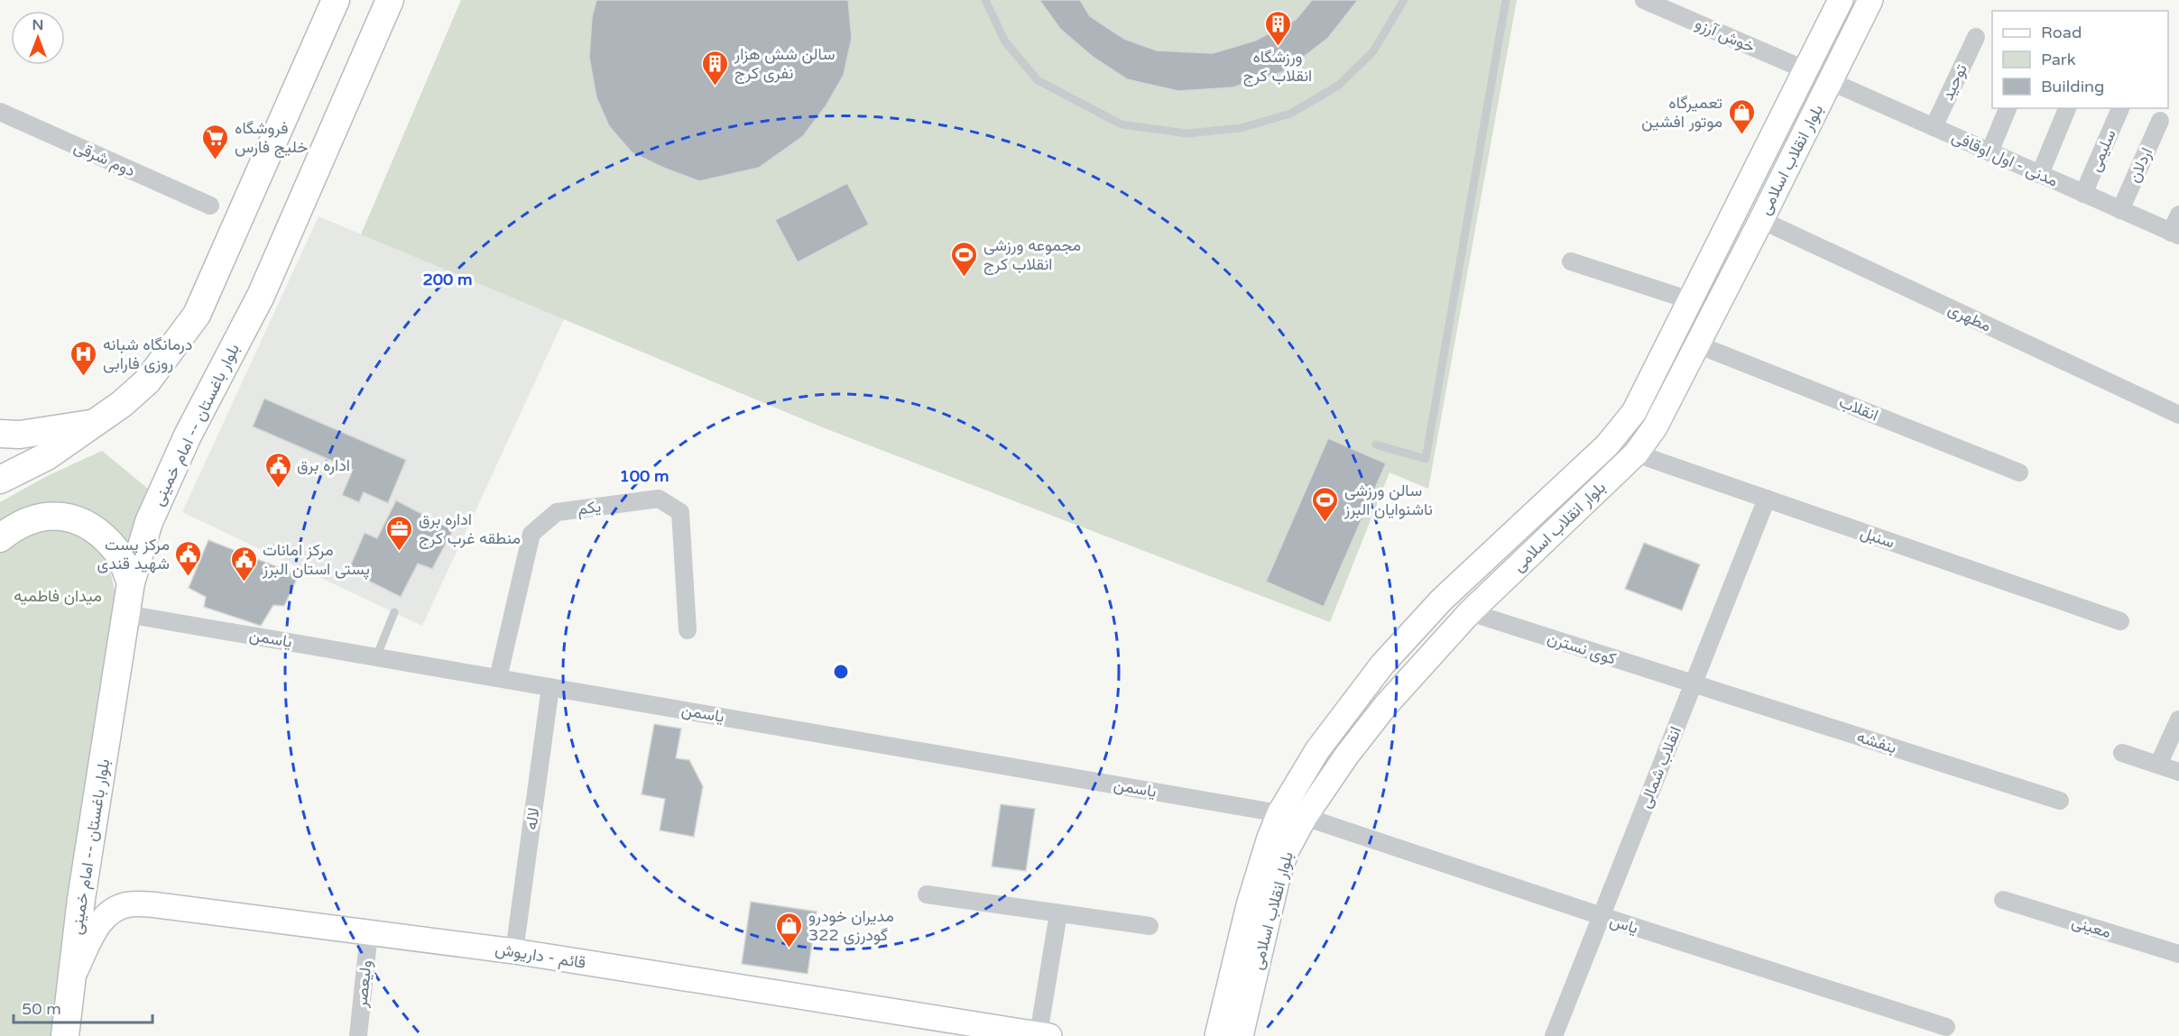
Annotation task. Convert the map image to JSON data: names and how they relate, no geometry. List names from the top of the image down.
{
  "streets": {
    "main road": ["بلوار انقلاب اسلامی", "بلوار باغستان -- امام خمینی", "قائم - داریوش"],
    "street": [
      "خوش آرزو",
      "توحید",
      "سلیمی",
      "دوم شرقی",
      "مدنی - اول اوقافی",
      "اردلان",
      "مطهری",
      "انقلاب",
      "یکم",
      "سنبل",
      "یاسمن",
      "کوی نسترن",
      "بنفشه",
      "انقلاب شمالی",
      "لاله",
      "یاس",
      "معینی",
      "ولیعصر"
    ]
  },
  "crossings": [
    ["خوش آرزو", "بلوار انقلاب اسلامی"],
    ["توحید", "مدنی - اول اوقافی"],
    ["سلیمی", "مدنی - اول اوقافی"],
    ["مدنی - اول اوقافی", "بلوار انقلاب اسلامی"],
    ["مدنی - اول اوقافی", "اردلان"],
    ["بلوار انقلاب اسلامی", "مطهری"],
    ["بلوار انقلاب اسلامی", "انقلاب"],
    ["بلوار انقلاب اسلامی", "سنبل"],
    ["بلوار انقلاب اسلامی", "یاسمن"],
    ["بلوار انقلاب اسلامی", "کوی نسترن"],
    ["بلوار انقلاب اسلامی", "یاس"],
    ["بلوار باغستان -- امام خمینی", "یاسمن"],
    ["بلوار باغستان -- امام خمینی", "قائم - داریوش"],
    ["یکم", "یاسمن"],
    ["سنبل", "انقلاب شمالی"],
    ["یاسمن", "لاله"],
    ["کوی نسترن", "بنفشه"],
    ["کوی نسترن", "انقلاب شمالی"],
    ["بنفشه", "انقلاب شمالی"],
    ["انقلاب شمالی", "یاس"],
    ["لاله", "قائم - داریوش"],
    ["قائم - داریوش", "ولیعصر"]
  ],
  "parks": ["میدان فاطمیه"],
  "places": {
    "building": ["ورزشگاه انقلاب کرج", "سالن شش هزار نفری کرج"],
    "shop": ["تعمیرگاه موتور افشین", "مدیران خودرو گودرزی 322"],
    "supermarket": ["فروشگاه خلیج فارس"],
    "sports": ["مجموعه ورزشی انقلاب کرج", "سالن ورزشی ناشنوایان البرز"],
    "hospital": ["درمانگاه شبانه روزی فارابی"],
    "public building": ["اداره برق", "مرکز پست شهید قندی", "مرکز امانات پستی استان البرز"],
    "office": ["اداره برق منطقه غرب کرج"]
  },
  "legend": ["Road", "Park", "Building"],
  "scale_bar": "50 m",
  "north": "top",
  "rings": ["200 m", "100 m"]
}
